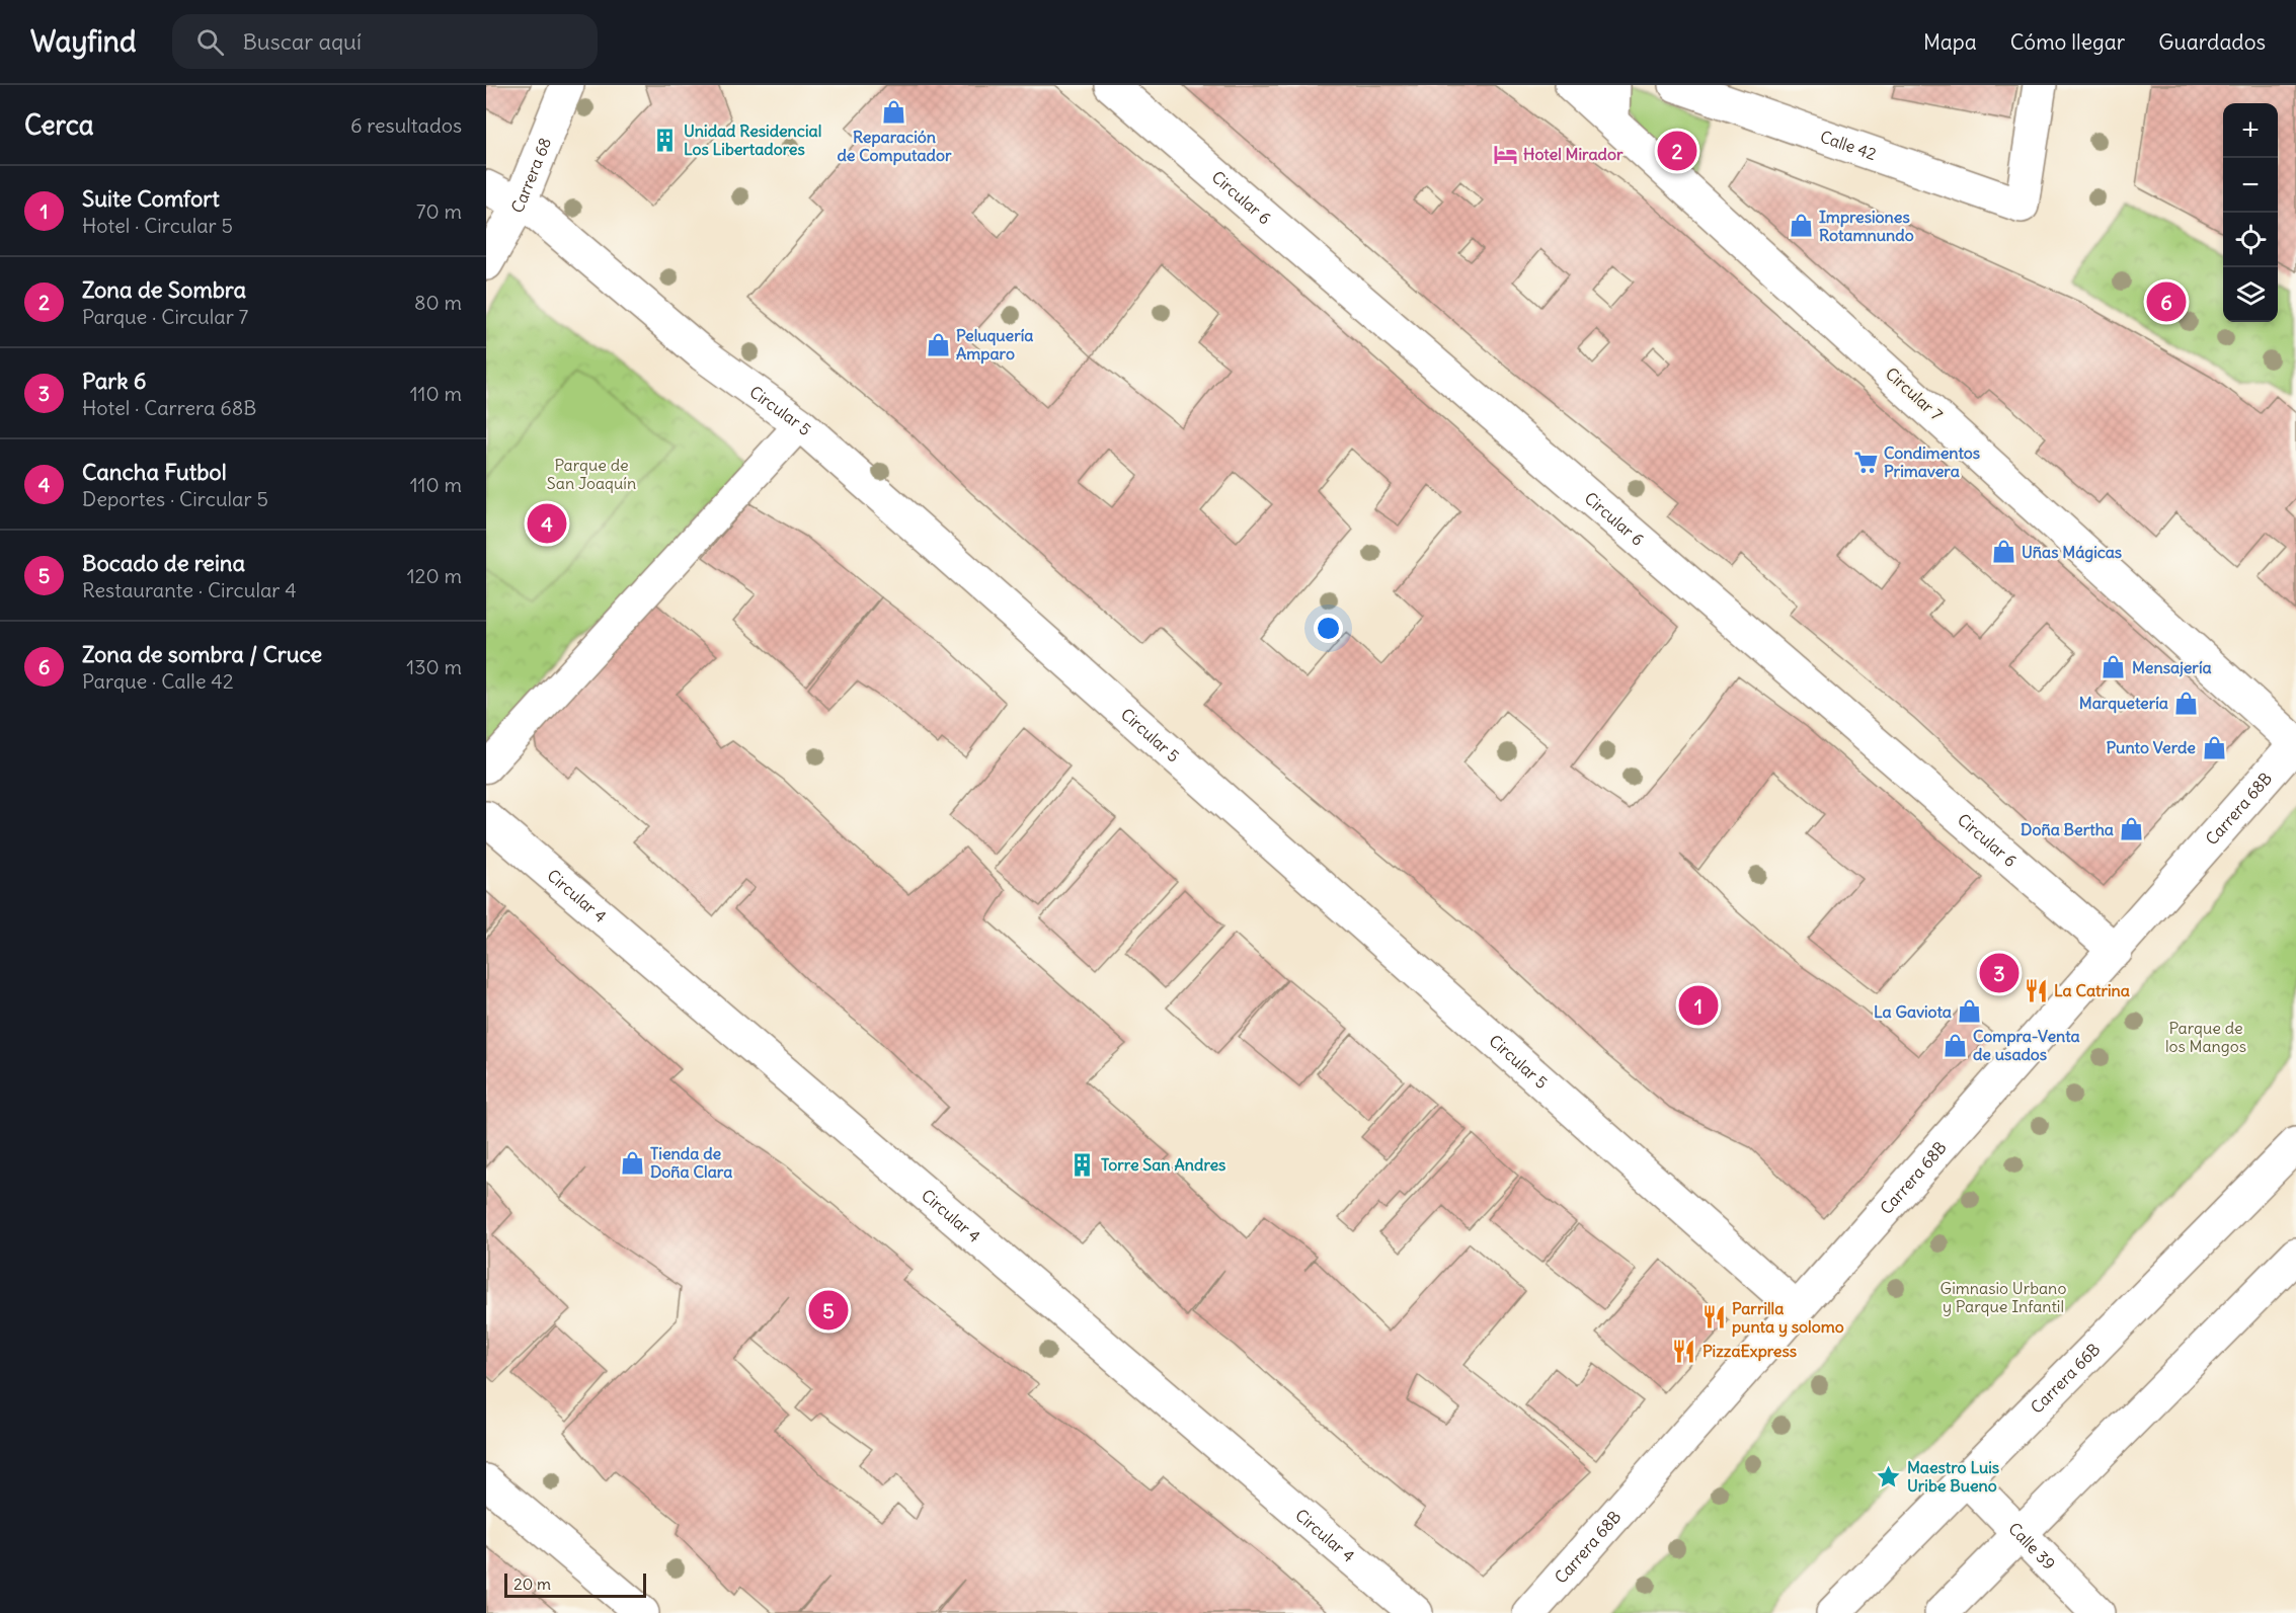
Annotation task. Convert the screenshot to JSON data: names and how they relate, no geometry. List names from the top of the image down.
{
  "streets": {
    "street": [
      "Calle 42",
      "Carrera 68",
      "Circular 6",
      "Circular 7",
      "Circular 5",
      "Carrera 68B",
      "Circular 4",
      "Carrera 66B",
      "Calle 39"
    ]
  },
  "crossings": [
    ["Carrera 68", "Circular 5"],
    ["Circular 6", "Carrera 68B"],
    ["Circular 7", "Carrera 68B"],
    ["Circular 5", "Carrera 68B"],
    ["Carrera 66B", "Calle 39"]
  ],
  "parks": ["Parque de San Joaquín", "Parque de los Mangos", "Gimnasio Urbano y Parque Infantil"],
  "places": {
    "shop": [
      "Reparación de Computador",
      "Impresiones Rotamnundo",
      "Peluquería Amparo",
      "Uñas Mágicas",
      "Mensajería",
      "Marquetería",
      "Punto Verde",
      "Doña Bertha",
      "La Gaviota",
      "Compra-Venta de usados",
      "Tienda de Doña Clara"
    ],
    "building": ["Unidad Residencial Los Libertadores", "Torre San Andres"],
    "hotel": ["Hotel Mirador"],
    "supermarket": ["Condimentos Primavera"],
    "restaurant": ["La Catrina", "Parrilla punta y solomo", "PizzaExpress"],
    "place": ["Maestro Luis Uribe Bueno"]
  },
  "scale_bar": "20 m",
  "page": {
    "header": "Wayfind",
    "search": "Buscar aquí",
    "nav": ["Mapa", "Cómo llegar", "Guardados"],
    "heading": ["Cerca", "6 resultados"],
    "map_buttons": ["+", "−"],
    "pins": [
      "2",
      "6",
      "4",
      "3",
      "1",
      "5"
    ],
    "list": [
      {
        "mark": "1",
        "name": "Suite Comfort",
        "note": "Hotel · Circular 5",
        "value": "70 m"
      },
      {
        "mark": "2",
        "name": "Zona de Sombra",
        "note": "Parque · Circular 7",
        "value": "80 m"
      },
      {
        "mark": "3",
        "name": "Park 6",
        "note": "Hotel · Carrera 68B",
        "value": "110 m"
      },
      {
        "mark": "4",
        "name": "Cancha Futbol",
        "note": "Deportes · Circular 5",
        "value": "110 m"
      },
      {
        "mark": "5",
        "name": "Bocado de reina",
        "note": "Restaurante · Circular 4",
        "value": "120 m"
      },
      {
        "mark": "6",
        "name": "Zona de sombra / Cruce",
        "note": "Parque · Calle 42",
        "value": "130 m"
      }
    ],
    "scale": "20 m"
  }
}
